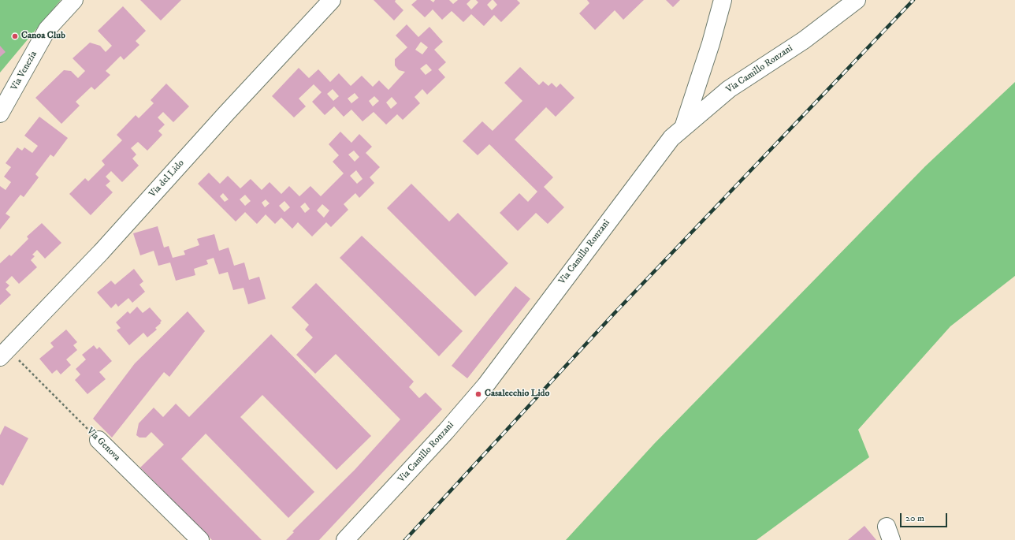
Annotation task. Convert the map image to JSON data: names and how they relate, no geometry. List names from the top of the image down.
{
  "streets": {
    "street": [
      "Via Camillo Ronzani",
      "Via Venezia",
      "Via del Lido",
      "Via Genova"
    ]
  },
  "crossings": [
    ["Via del Lido", "Via Genova"]
  ],
  "places": ["Canoa Club", "Casalecchio Lido"],
  "scale_bar": "20 m"
}
